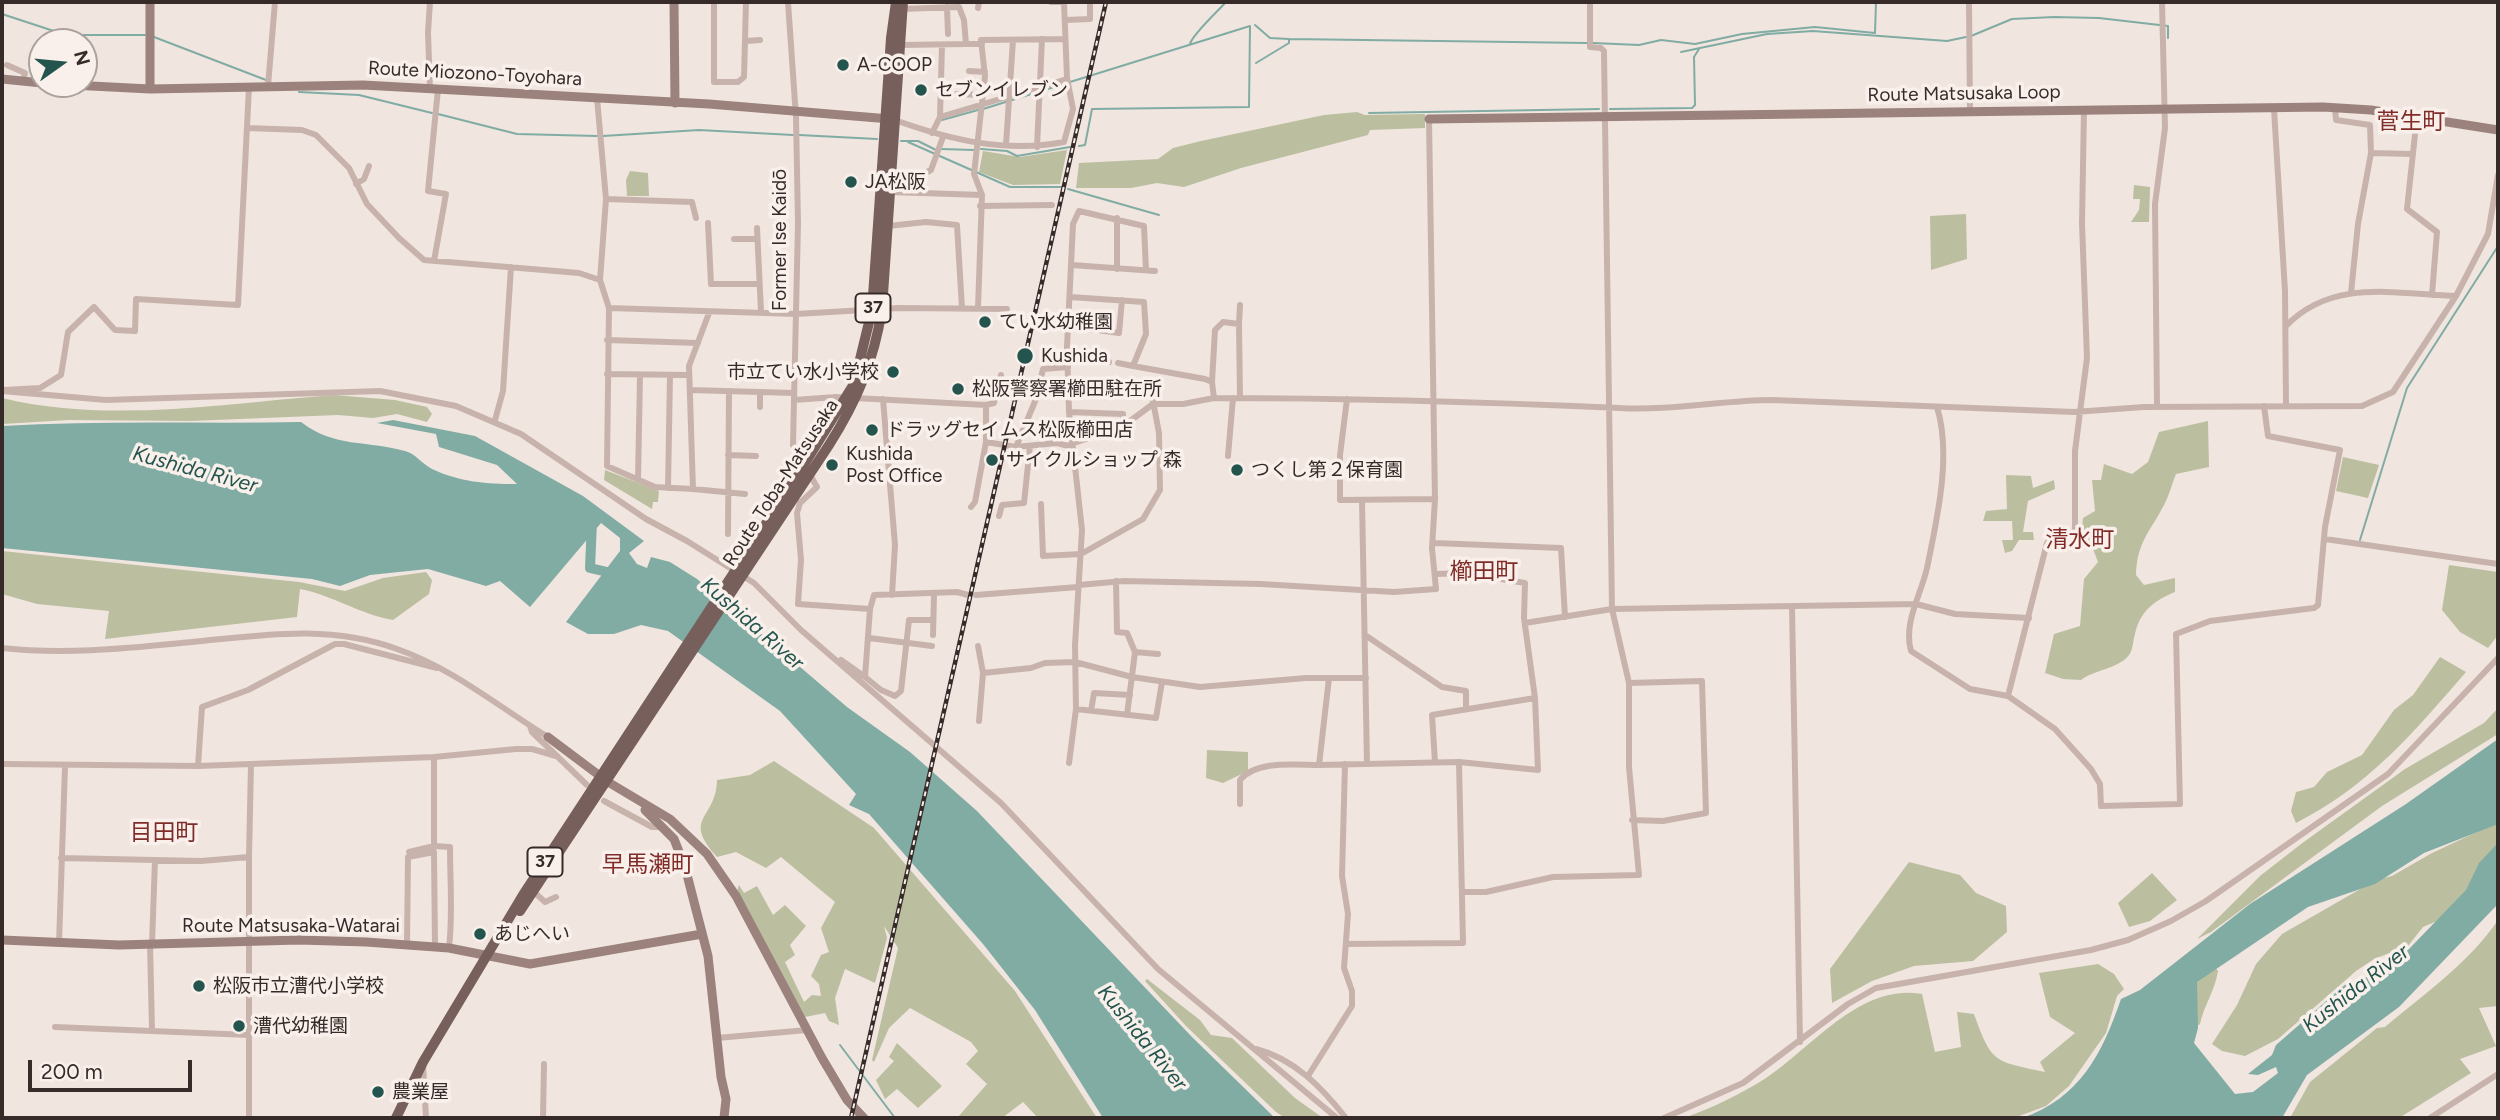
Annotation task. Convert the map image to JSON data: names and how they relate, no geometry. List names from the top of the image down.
{
  "streets": {
    "main road": [
      "Route Miozono-Toyohara",
      "Route Matsusaka Loop",
      "37",
      "Route Toba-Matsusaka",
      "Route Matsusaka-Watarai"
    ],
    "street": ["Former Ise Kaidō"]
  },
  "crossings": [
    ["Route Miozono-Toyohara", "Former Ise Kaidō"],
    ["Route Miozono-Toyohara", "Route Toba-Matsusaka"],
    ["Former Ise Kaidō", "Route Toba-Matsusaka"],
    ["Route Toba-Matsusaka", "Route Matsusaka-Watarai"]
  ],
  "districts": [
    "菅生町",
    "清水町",
    "櫛田町",
    "目田町",
    "早馬瀬町"
  ],
  "water": ["Kushida River"],
  "places": [
    "A-COOP",
    "セブンイレブン",
    "JA松阪",
    "てい水幼稚園",
    "Kushida",
    "市立てい水小学校",
    "松阪警察署櫛田駐在所",
    "ドラッグセイムス松阪櫛田店",
    "サイクルショップ 森",
    "Kushida Post Office",
    "つくし第２保育園",
    "あじへい",
    "松阪市立漕代小学校",
    "漕代幼稚園",
    "農業屋"
  ],
  "scale_bar": "200 m",
  "north": "right"
}
